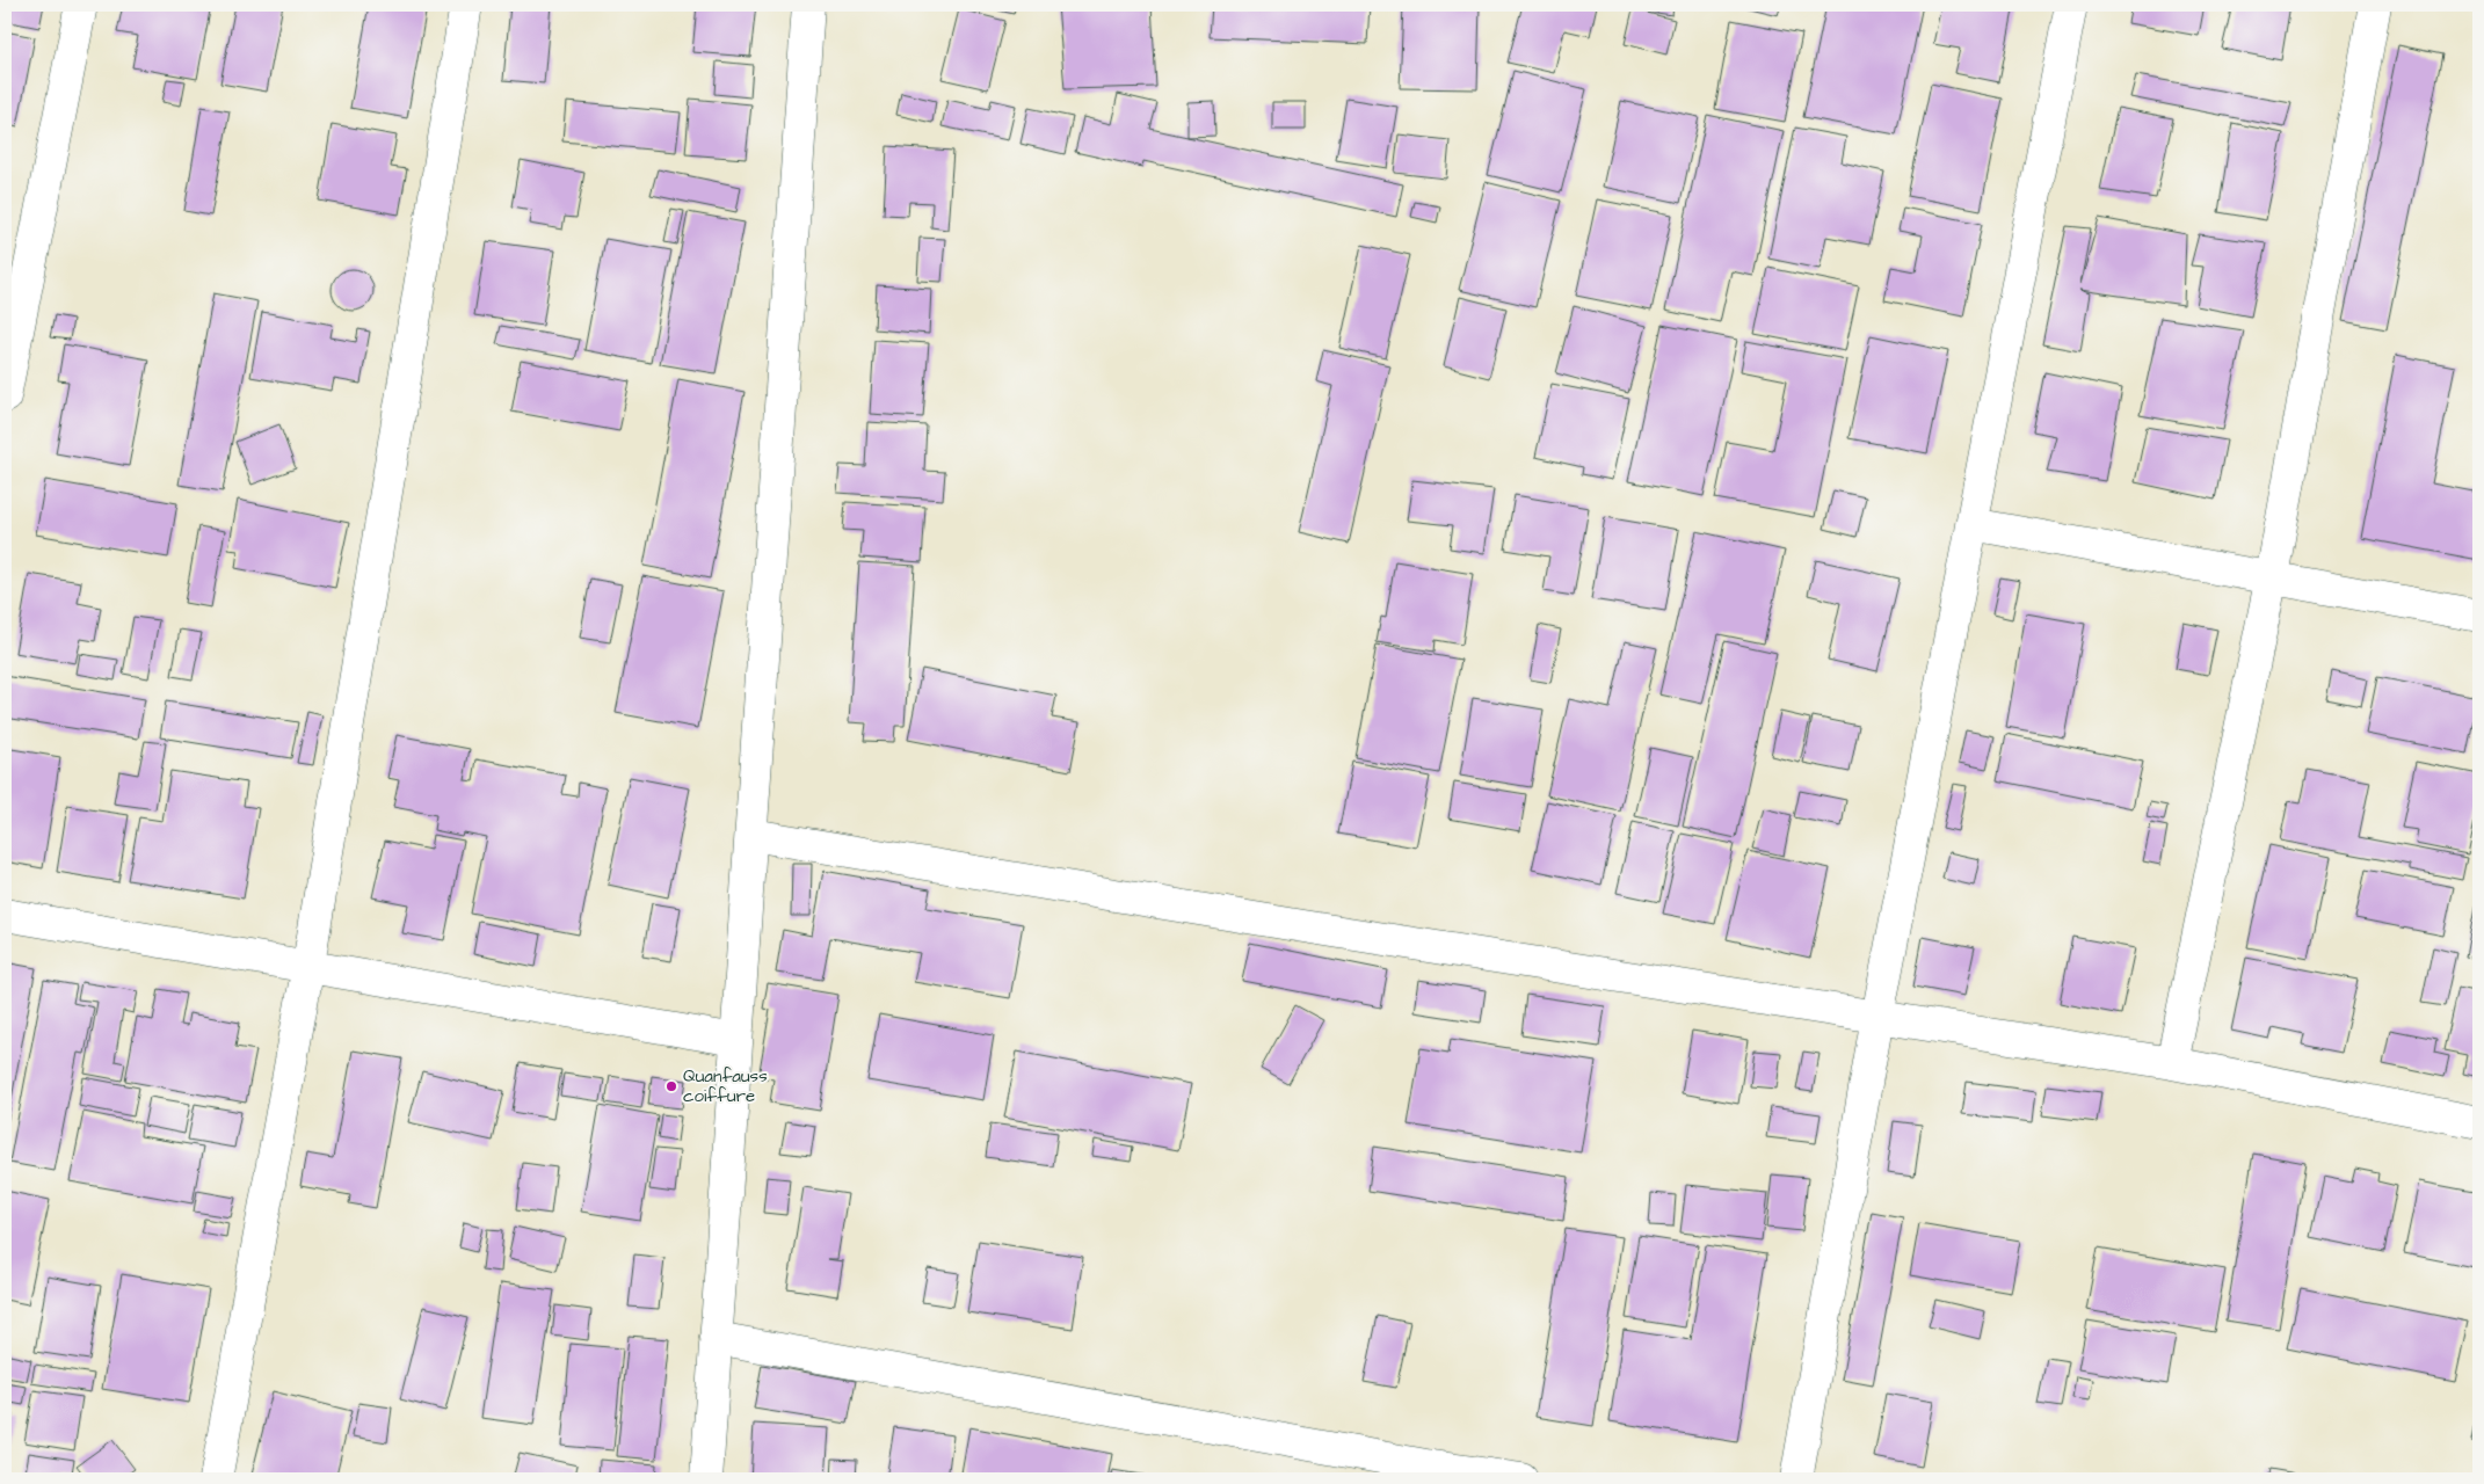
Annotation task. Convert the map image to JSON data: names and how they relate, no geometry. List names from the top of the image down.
{
  "places": ["Quanfauss coiffure"]
}
